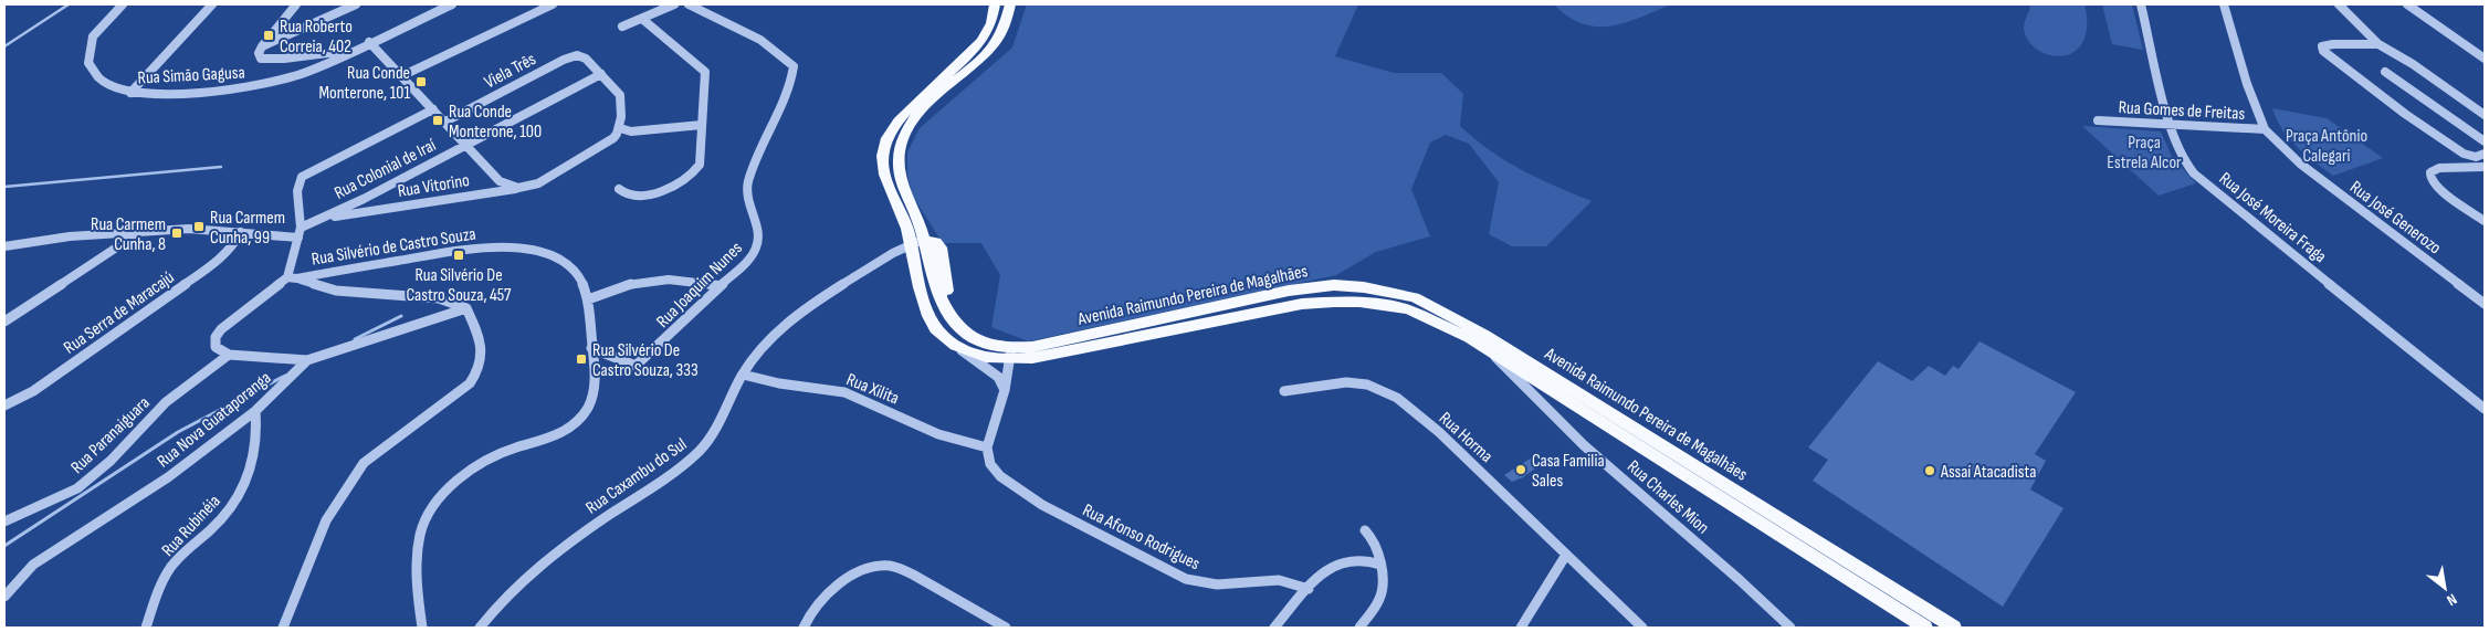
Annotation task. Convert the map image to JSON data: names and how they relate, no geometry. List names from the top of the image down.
{
  "streets": {
    "main road": ["Avenida Raimundo Pereira de Magalhães"],
    "street": [
      "Viela Três",
      "Rua Simão Gagusa",
      "Rua Gomes de Freitas",
      "Rua Colonial de Iraí",
      "Rua Vitorino",
      "Rua José Moreira Fraga",
      "Rua José Generozo",
      "Rua Silvério de Castro Souza",
      "Rua Joaquim Nunes",
      "Rua Serra de Maracajú",
      "Rua Xilita",
      "Rua Nova Guataporanga",
      "Rua Paranaiguara",
      "Rua Horma",
      "Rua Caxambu do Sul",
      "Rua Charles Mion",
      "Rua Rubinéia",
      "Rua Afonso Rodrigues"
    ]
  },
  "crossings": [
    ["Viela Três", "Rua Colonial de Iraí"],
    ["Rua Gomes de Freitas", "Rua José Moreira Fraga"],
    ["Rua Gomes de Freitas", "Rua José Generozo"],
    ["Rua Colonial de Iraí", "Rua Vitorino"],
    ["Rua Silvério de Castro Souza", "Rua Joaquim Nunes"],
    ["Avenida Raimundo Pereira de Magalhães", "Rua Caxambu do Sul"],
    ["Avenida Raimundo Pereira de Magalhães", "Rua Charles Mion"],
    ["Rua Xilita", "Rua Caxambu do Sul"],
    ["Rua Xilita", "Rua Afonso Rodrigues"],
    ["Rua Nova Guataporanga", "Rua Rubinéia"]
  ],
  "parks": ["Praça Antônio Calegari", "Praça Estrela Alcor"],
  "places": {
    "transit": [
      "Rua Roberto Correia, 402",
      "Rua Conde Monterone, 101",
      "Rua Conde Monterone, 100",
      "Rua Carmem Cunha, 99",
      "Rua Carmem Cunha, 8",
      "Rua Silvério De Castro Souza, 457",
      "Rua Silvério De Castro Souza, 333"
    ],
    "other": ["Casa Familia Sales", "Assaí Atacadista"]
  },
  "north": "bottom right"
}
